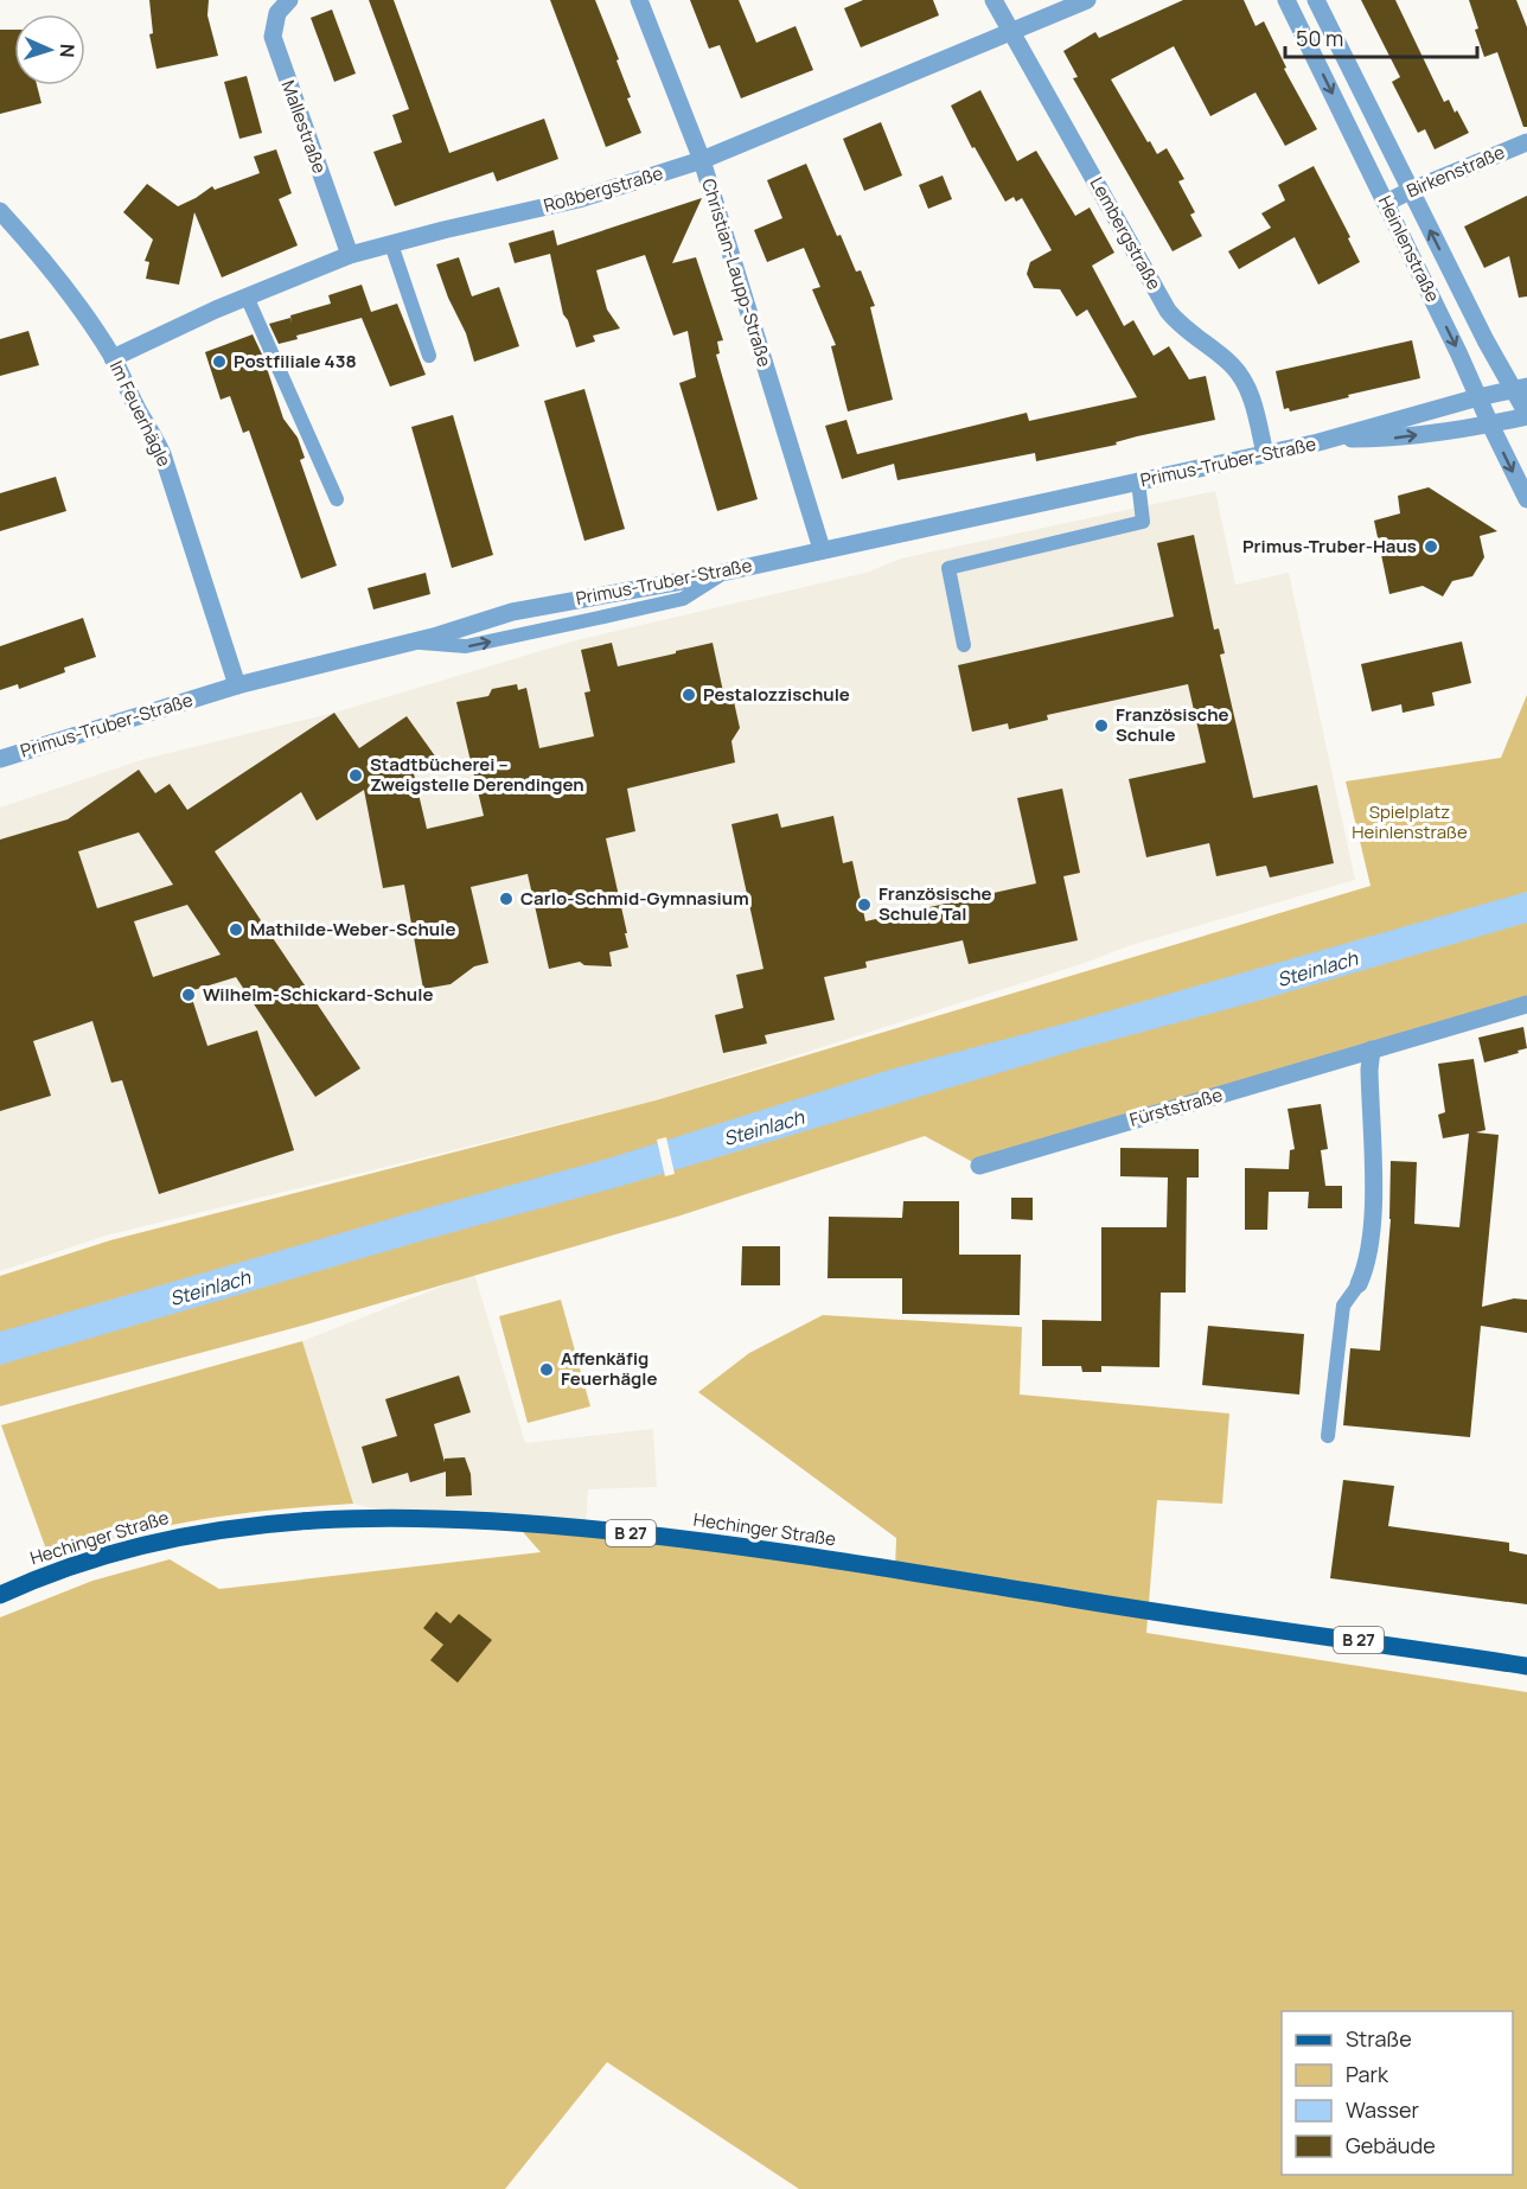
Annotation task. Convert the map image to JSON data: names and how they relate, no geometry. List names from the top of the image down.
{
  "streets": {
    "main road": ["Hechinger Straße", "B 27"],
    "street": [
      "Mallestraße",
      "Birkenstraße",
      "Roßbergstraße",
      "Lembergstraße",
      "Heinlenstraße",
      "Christian-Laupp-Straße",
      "Im Feuerhägle",
      "Primus-Truber-Straße",
      "Fürststraße"
    ]
  },
  "crossings": [
    ["Mallestraße", "Roßbergstraße"],
    ["Birkenstraße", "Heinlenstraße"],
    ["Roßbergstraße", "Lembergstraße"],
    ["Roßbergstraße", "Christian-Laupp-Straße"],
    ["Roßbergstraße", "Im Feuerhägle"],
    ["Lembergstraße", "Primus-Truber-Straße"],
    ["Heinlenstraße", "Primus-Truber-Straße"],
    ["Christian-Laupp-Straße", "Primus-Truber-Straße"],
    ["Im Feuerhägle", "Primus-Truber-Straße"]
  ],
  "water": ["Steinlach"],
  "parks": ["Spielplatz Heinlenstraße"],
  "places": [
    "Postfiliale 438",
    "Primus-Truber-Haus",
    "Pestalozzischule",
    "Französische Schule",
    "Stadtbücherei – Zweigstelle Derendingen",
    "Carlo-Schmid-Gymnasium",
    "Französische Schule Tal",
    "Mathilde-Weber-Schule",
    "Wilhelm-Schickard-Schule",
    "Affenkäfig Feuerhägle"
  ],
  "legend": [
    "Straße",
    "Park",
    "Wasser",
    "Gebäude"
  ],
  "scale_bar": "50 m",
  "north": "right"
}
